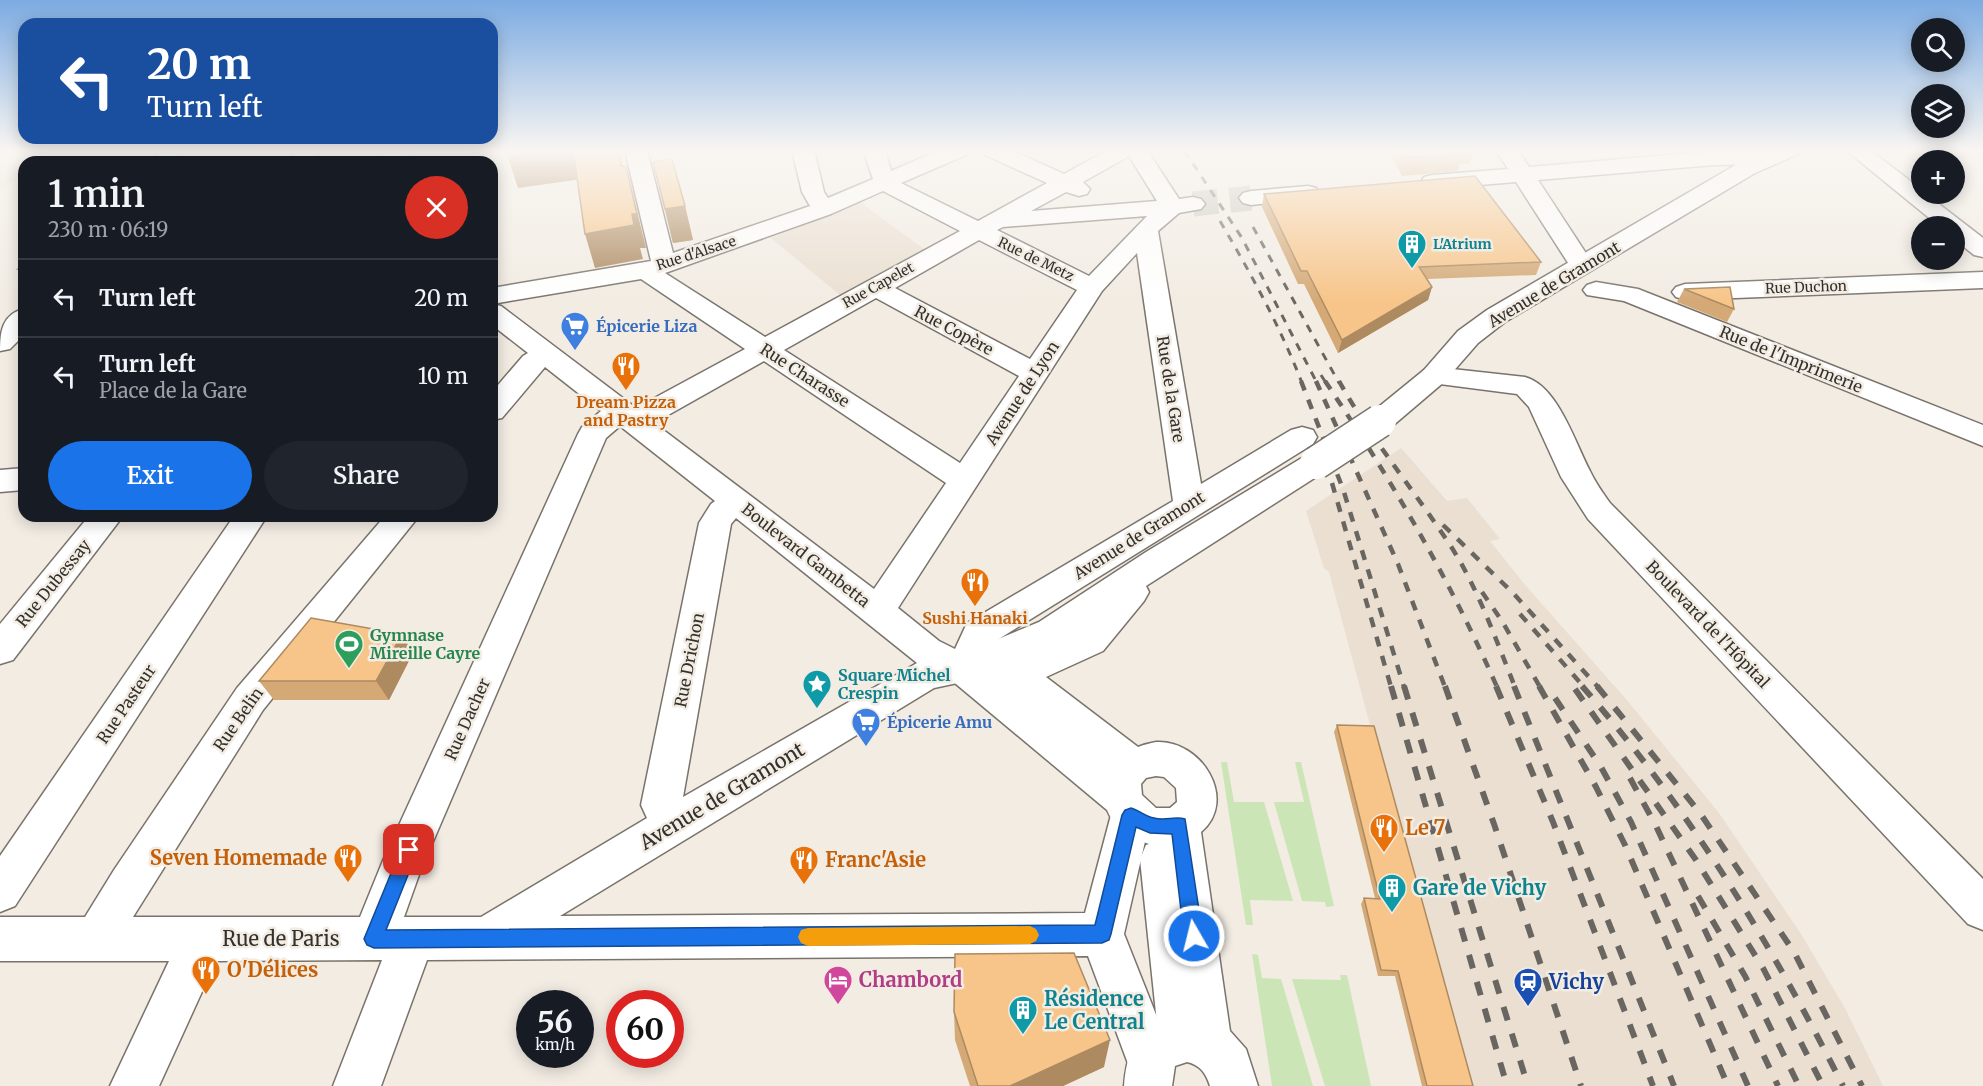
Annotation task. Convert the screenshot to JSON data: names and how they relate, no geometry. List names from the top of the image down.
{
  "streets": {
    "street": [
      "Rue d'Alsace",
      "Rue de Metz",
      "Avenue de Gramont",
      "Rue Capelet",
      "Rue Duchon",
      "Rue Copère",
      "Rue de l'Imprimerie",
      "Rue Charasse",
      "Rue de la Gare",
      "Avenue de Lyon",
      "Boulevard Gambetta",
      "Rue Dubessay",
      "Boulevard de l'Hôpital",
      "Rue Drichon",
      "Rue Pasteur",
      "Rue Belin",
      "Rue Dacher",
      "Rue de Paris"
    ]
  },
  "crossings": [
    ["Rue d'Alsace", "Rue Charasse"],
    ["Rue de Metz", "Rue Capelet"],
    ["Rue de Metz", "Avenue de Lyon"],
    ["Avenue de Gramont", "Rue de la Gare"],
    ["Avenue de Gramont", "Boulevard Gambetta"],
    ["Avenue de Gramont", "Boulevard de l'Hôpital"],
    ["Avenue de Gramont", "Rue Drichon"],
    ["Avenue de Gramont", "Rue de Paris"],
    ["Rue Capelet", "Rue Copère"],
    ["Rue Capelet", "Rue Charasse"],
    ["Rue Capelet", "Boulevard Gambetta"],
    ["Rue Capelet", "Rue Dacher"],
    ["Rue Duchon", "Rue de l'Imprimerie"],
    ["Rue Copère", "Avenue de Lyon"],
    ["Rue Charasse", "Avenue de Lyon"],
    ["Rue de la Gare", "Avenue de Lyon"],
    ["Avenue de Lyon", "Boulevard Gambetta"],
    ["Boulevard Gambetta", "Rue Drichon"],
    ["Boulevard Gambetta", "Rue Dacher"],
    ["Rue Belin", "Rue de Paris"],
    ["Rue Dacher", "Rue de Paris"]
  ],
  "places": {
    "building": ["L'Atrium", "Gare de Vichy", "Résidence Le Central"],
    "supermarket": ["Épicerie Liza", "Épicerie Amu"],
    "restaurant": [
      "Dream Pizza and Pastry",
      "Sushi Hanaki",
      "Le 7",
      "Seven Homemade",
      "Franc'Asie",
      "O'Délices"
    ],
    "sports": ["Gymnase Mireille Cayre"],
    "place": ["Square Michel Crespin"],
    "hotel": ["Chambord"],
    "station": ["Vichy"]
  },
  "page": {
    "map_buttons": ["+", "−"],
    "turn": ["20 m", "Turn left"],
    "heading": ["1 min", "230 m · 06:19"],
    "list": [
      {
        "name": "Turn left",
        "value": "20 m"
      },
      {
        "name": "Turn left",
        "note": "Place de la Gare",
        "value": "10 m"
      }
    ],
    "buttons": ["Exit", "Share"],
    "speed": "56 km/h",
    "limit": "60"
  }
}
